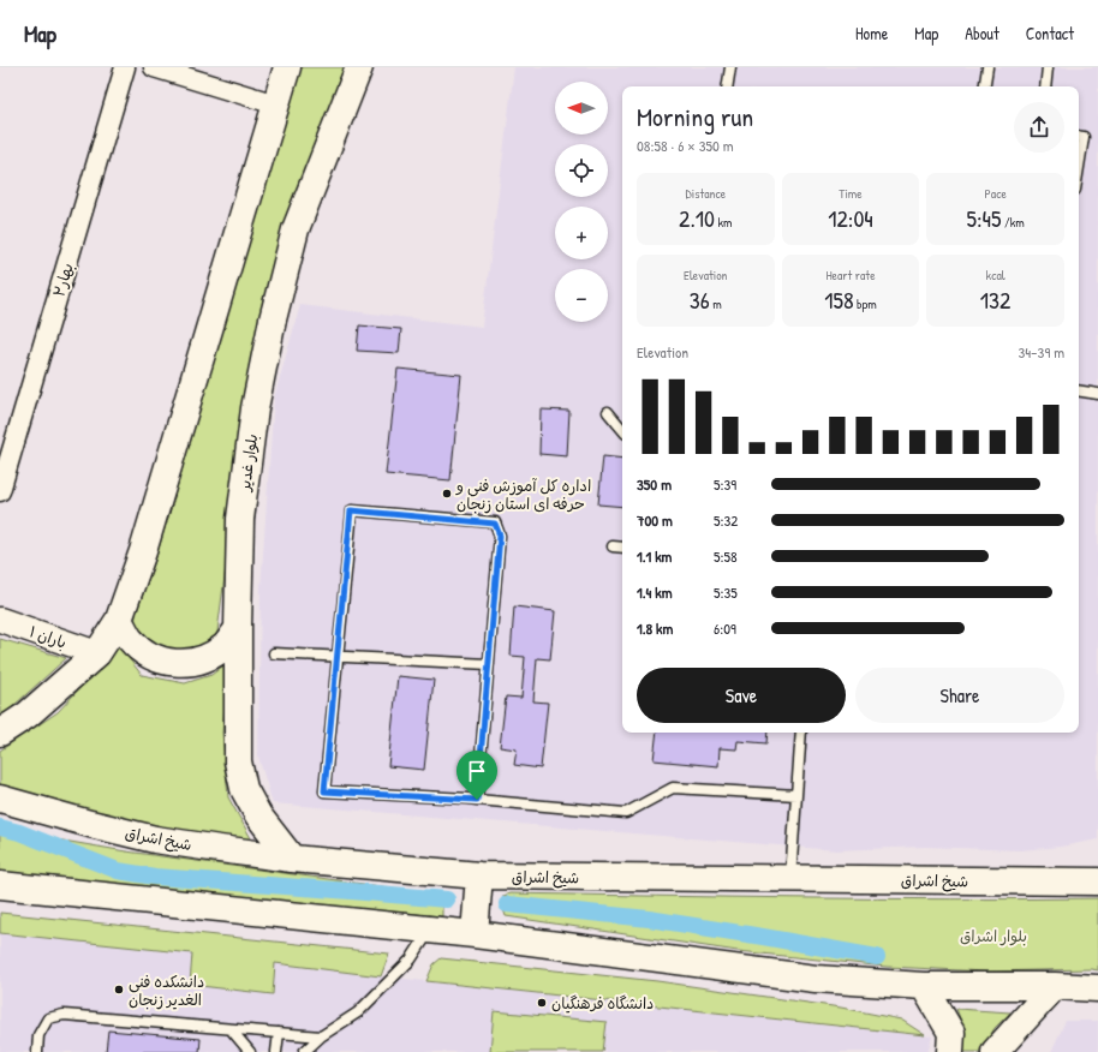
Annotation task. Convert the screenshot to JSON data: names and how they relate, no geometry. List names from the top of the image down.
{
  "streets": {
    "main road": ["بلوار غدیر", "شیخ اشراق"],
    "street": ["بهار۲", "باران ۱"]
  },
  "crossings": [
    ["بلوار غدیر", "شیخ اشراق"]
  ],
  "parks": ["بلوار اشراق"],
  "places": ["اداره کل آموزش فنی و حرفه ای استان زنجان", "دانشکده فنی الغدیر زنجان", "دانشگاه فرهنگیان"],
  "north": "left",
  "page": {
    "header": "Map",
    "nav": [
      "Home",
      "Map",
      "About",
      "Contact"
    ],
    "map_buttons": ["+", "−"],
    "heading": ["Morning run", "08:58 · 6 × 350 m"],
    "stats": [
      ["Distance", "2.10 km"],
      ["Time", "12:04"],
      ["Pace", "5:45 /km"],
      ["Elevation", "36 m"],
      ["Heart rate", "158 bpm"],
      ["kcal", "132"]
    ],
    "chart": ["Elevation", "34–39 m"],
    "list": [
      {
        "name": "350 m",
        "note": "5:39"
      },
      {
        "name": "700 m",
        "note": "5:32"
      },
      {
        "name": "1.1 km",
        "note": "5:58"
      },
      {
        "name": "1.4 km",
        "note": "5:35"
      },
      {
        "name": "1.8 km",
        "note": "6:09"
      }
    ],
    "buttons": ["Save", "Share"]
  }
}
